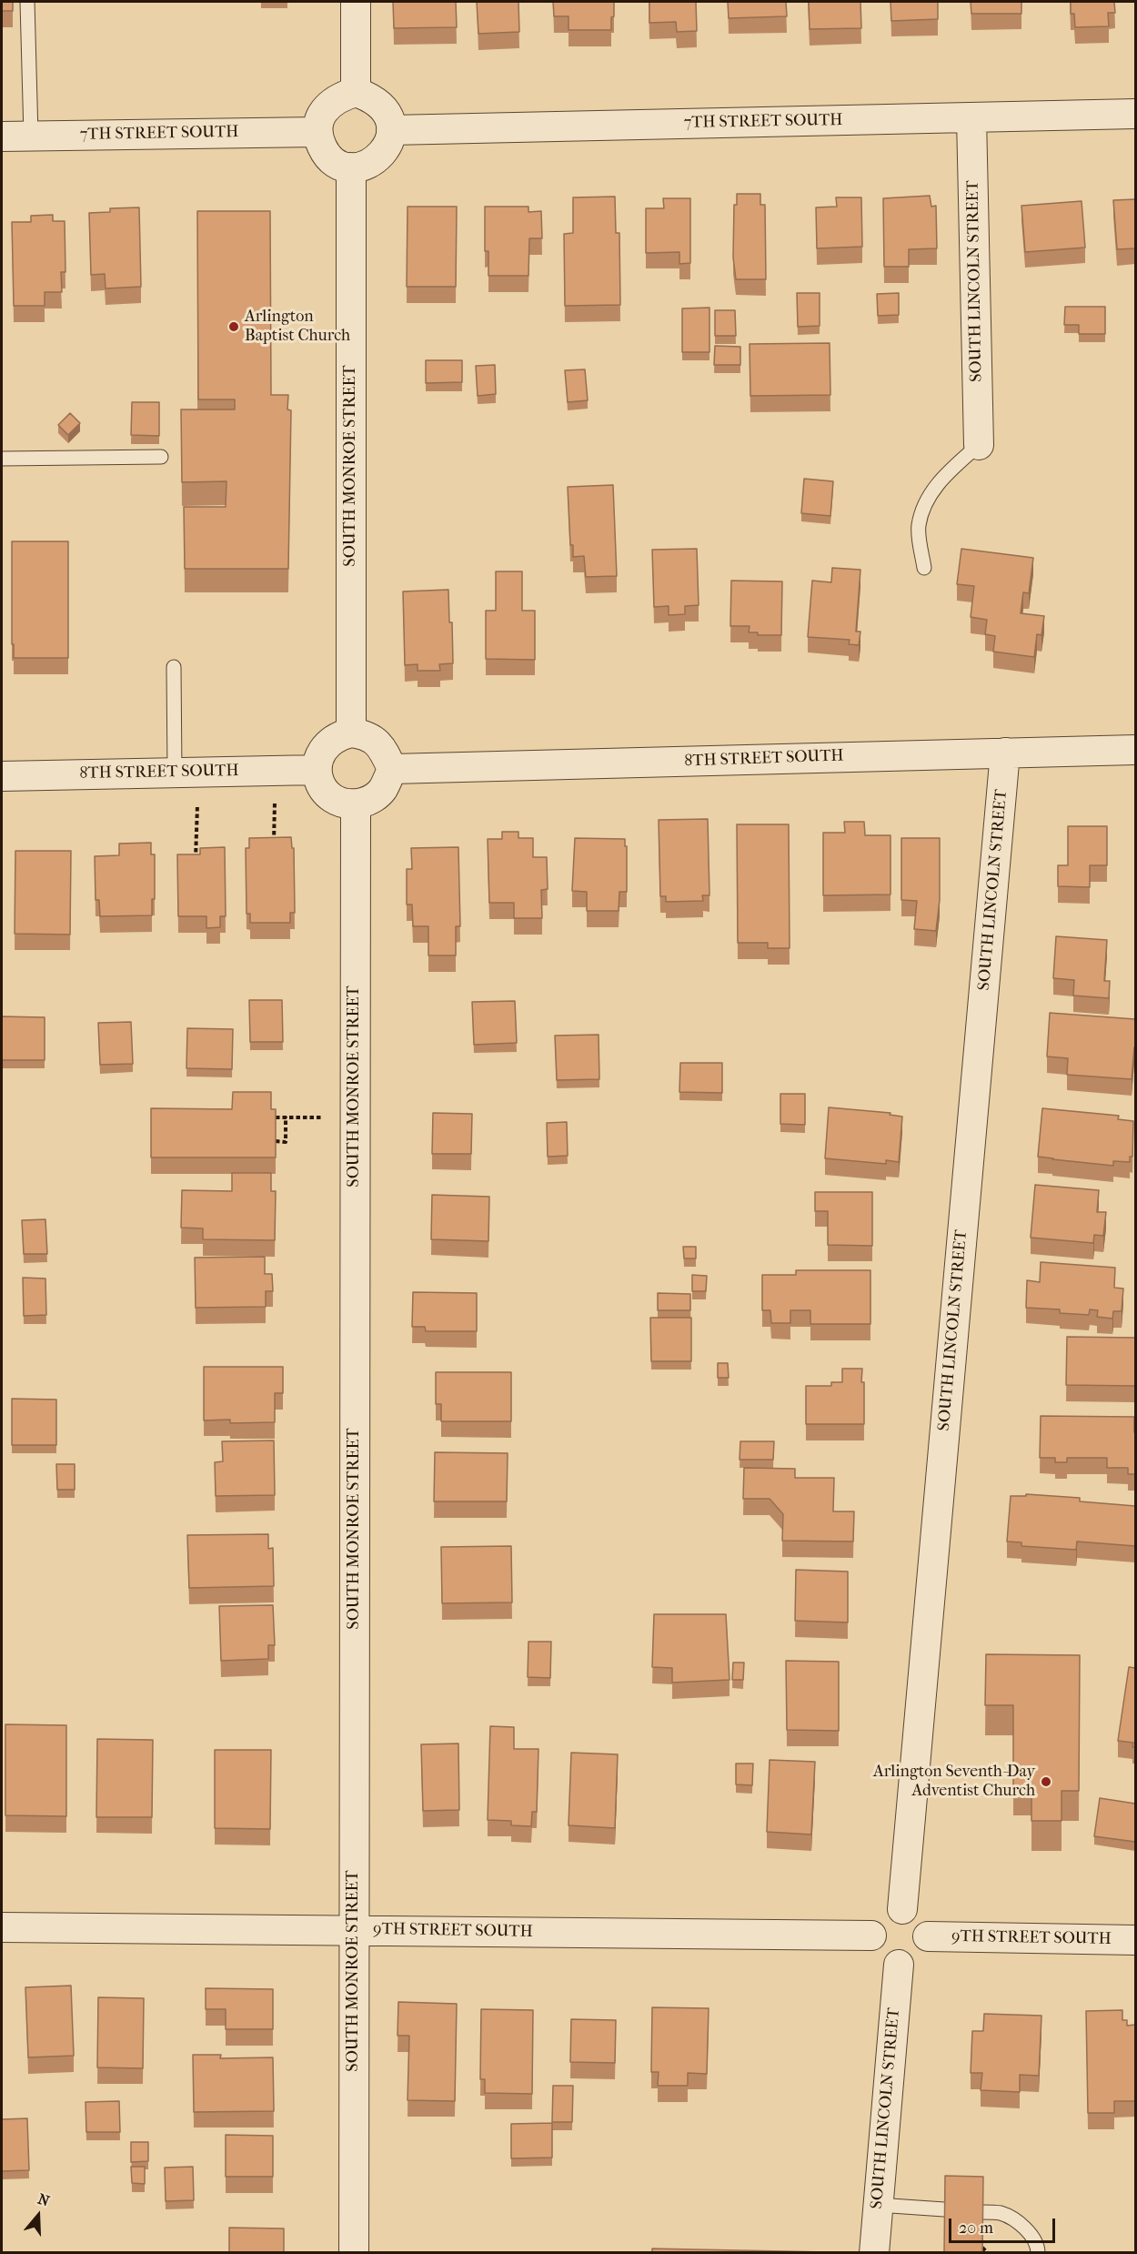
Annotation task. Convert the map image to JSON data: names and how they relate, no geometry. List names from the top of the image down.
{
  "streets": {
    "street": [
      "7TH STREET SOUTH",
      "SOUTH LINCOLN STREET",
      "SOUTH MONROE STREET",
      "8TH STREET SOUTH",
      "9TH STREET SOUTH"
    ]
  },
  "crossings": [
    ["7TH STREET SOUTH", "SOUTH LINCOLN STREET"],
    ["7TH STREET SOUTH", "SOUTH MONROE STREET"],
    ["SOUTH LINCOLN STREET", "8TH STREET SOUTH"],
    ["SOUTH LINCOLN STREET", "9TH STREET SOUTH"],
    ["SOUTH MONROE STREET", "8TH STREET SOUTH"],
    ["SOUTH MONROE STREET", "9TH STREET SOUTH"]
  ],
  "places": ["Arlington Baptist Church", "Arlington Seventh-Day Adventist Church"],
  "scale_bar": "20 m",
  "north": "top"
}
